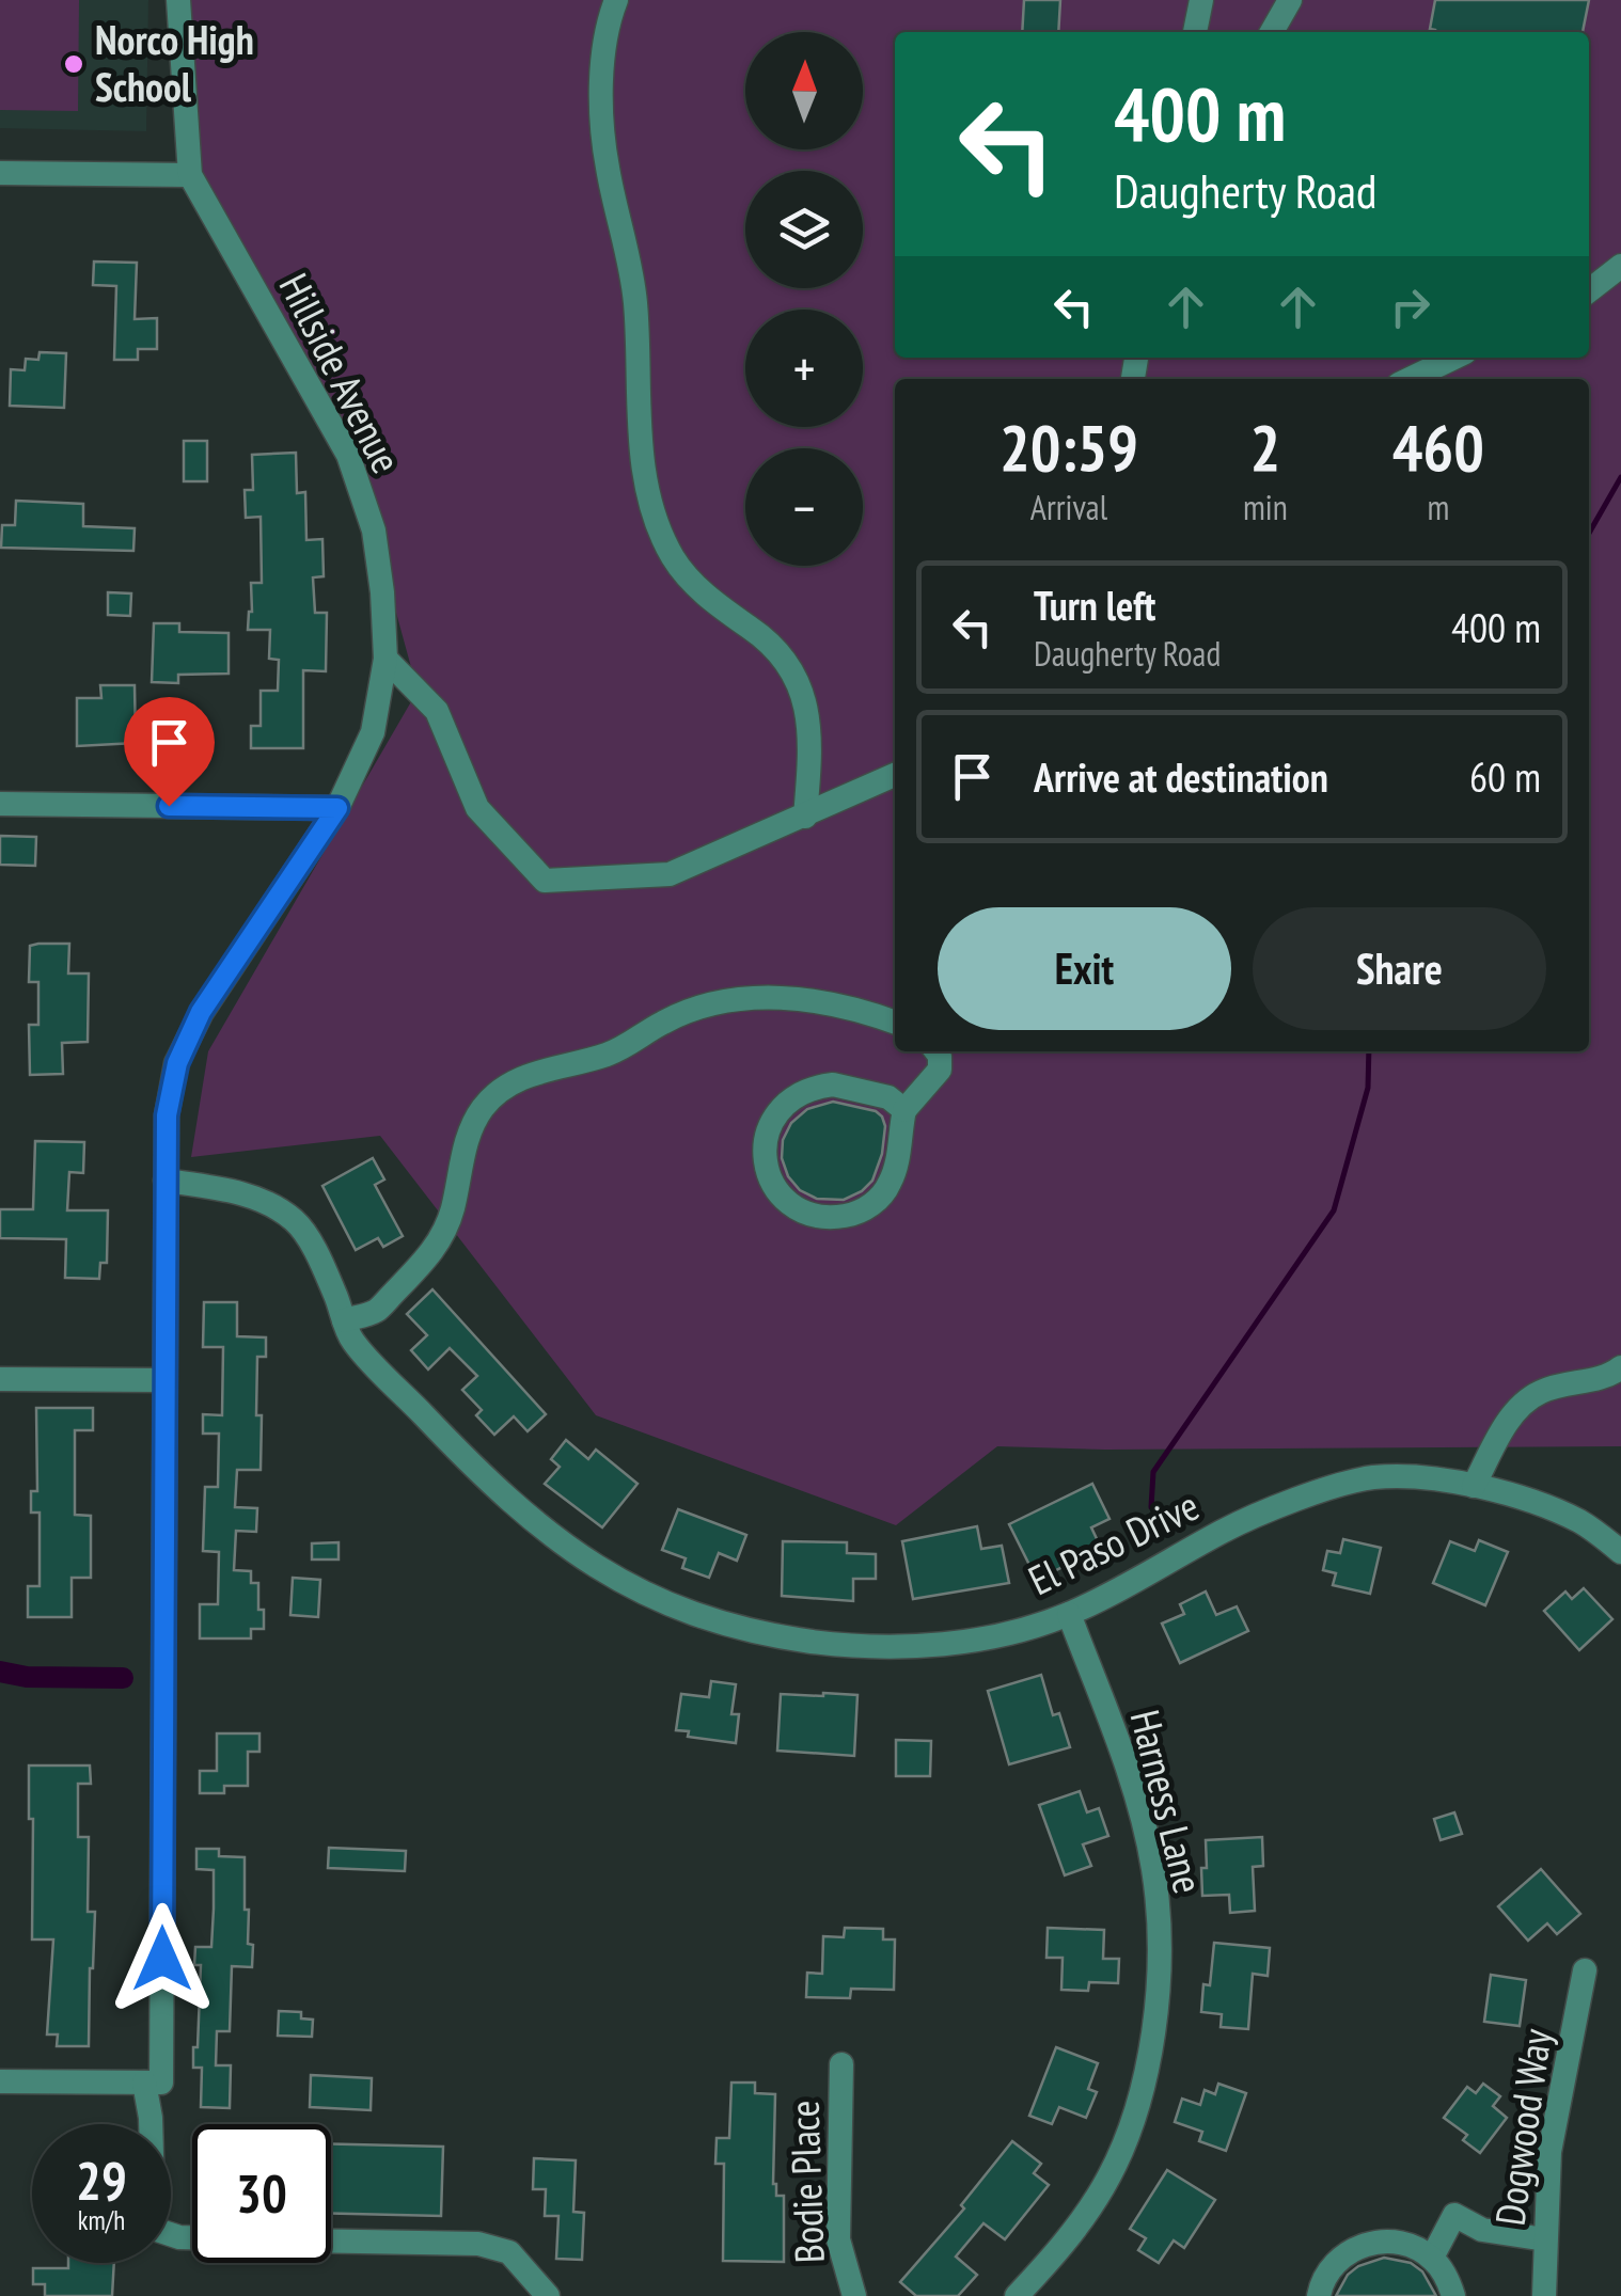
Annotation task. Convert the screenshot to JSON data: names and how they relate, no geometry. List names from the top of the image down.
{
  "streets": {
    "street": [
      "Hillside Avenue",
      "El Paso Drive",
      "Harness Lane",
      "Dogwood Way",
      "Bodie Place"
    ]
  },
  "crossings": [
    ["Hillside Avenue", "El Paso Drive"],
    ["El Paso Drive", "Harness Lane"]
  ],
  "places": ["Norco High School"],
  "north": "top",
  "page": {
    "map_buttons": ["+", "−"],
    "turn": ["400 m", "Daugherty Road"],
    "eta": [
      "20:59",
      "Arrival",
      "2",
      "min",
      "460",
      "m"
    ],
    "list": [
      {
        "name": "Turn left",
        "note": "Daugherty Road",
        "value": "400 m"
      },
      {
        "name": "Arrive at destination",
        "value": "60 m"
      }
    ],
    "buttons": ["Exit", "Share"],
    "speed": "29 km/h",
    "limit": "30"
  }
}
